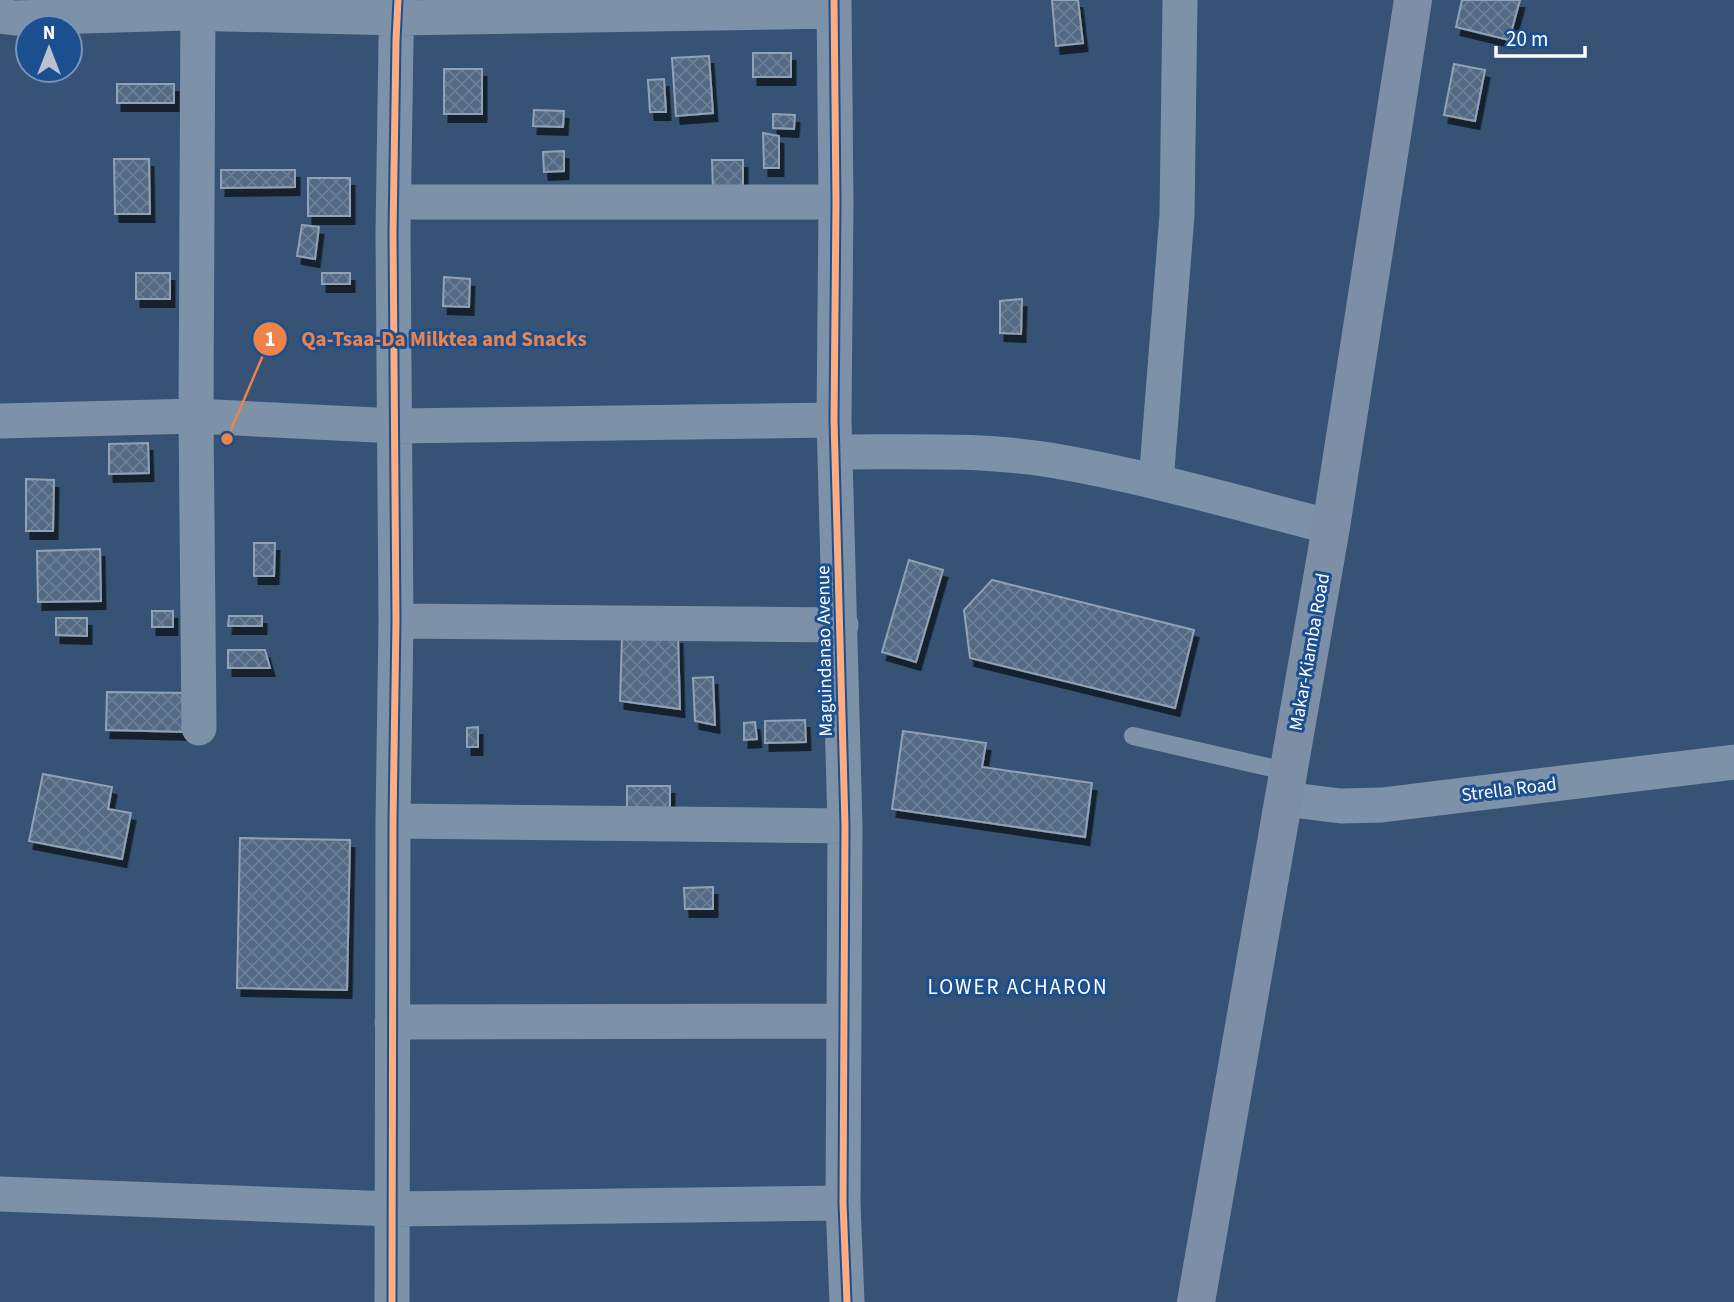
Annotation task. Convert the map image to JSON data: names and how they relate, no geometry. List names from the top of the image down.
{
  "streets": {
    "main road": ["Makar-Kiamba Road"],
    "street": ["Maguindanao Avenue", "Strella Road"]
  },
  "crossings": [
    ["Makar-Kiamba Road", "Strella Road"]
  ],
  "districts": ["LOWER ACHARON"],
  "places": ["Qa-Tsaa-Da Milktea and Snacks"],
  "scale_bar": "20 m",
  "north": "top"
}
